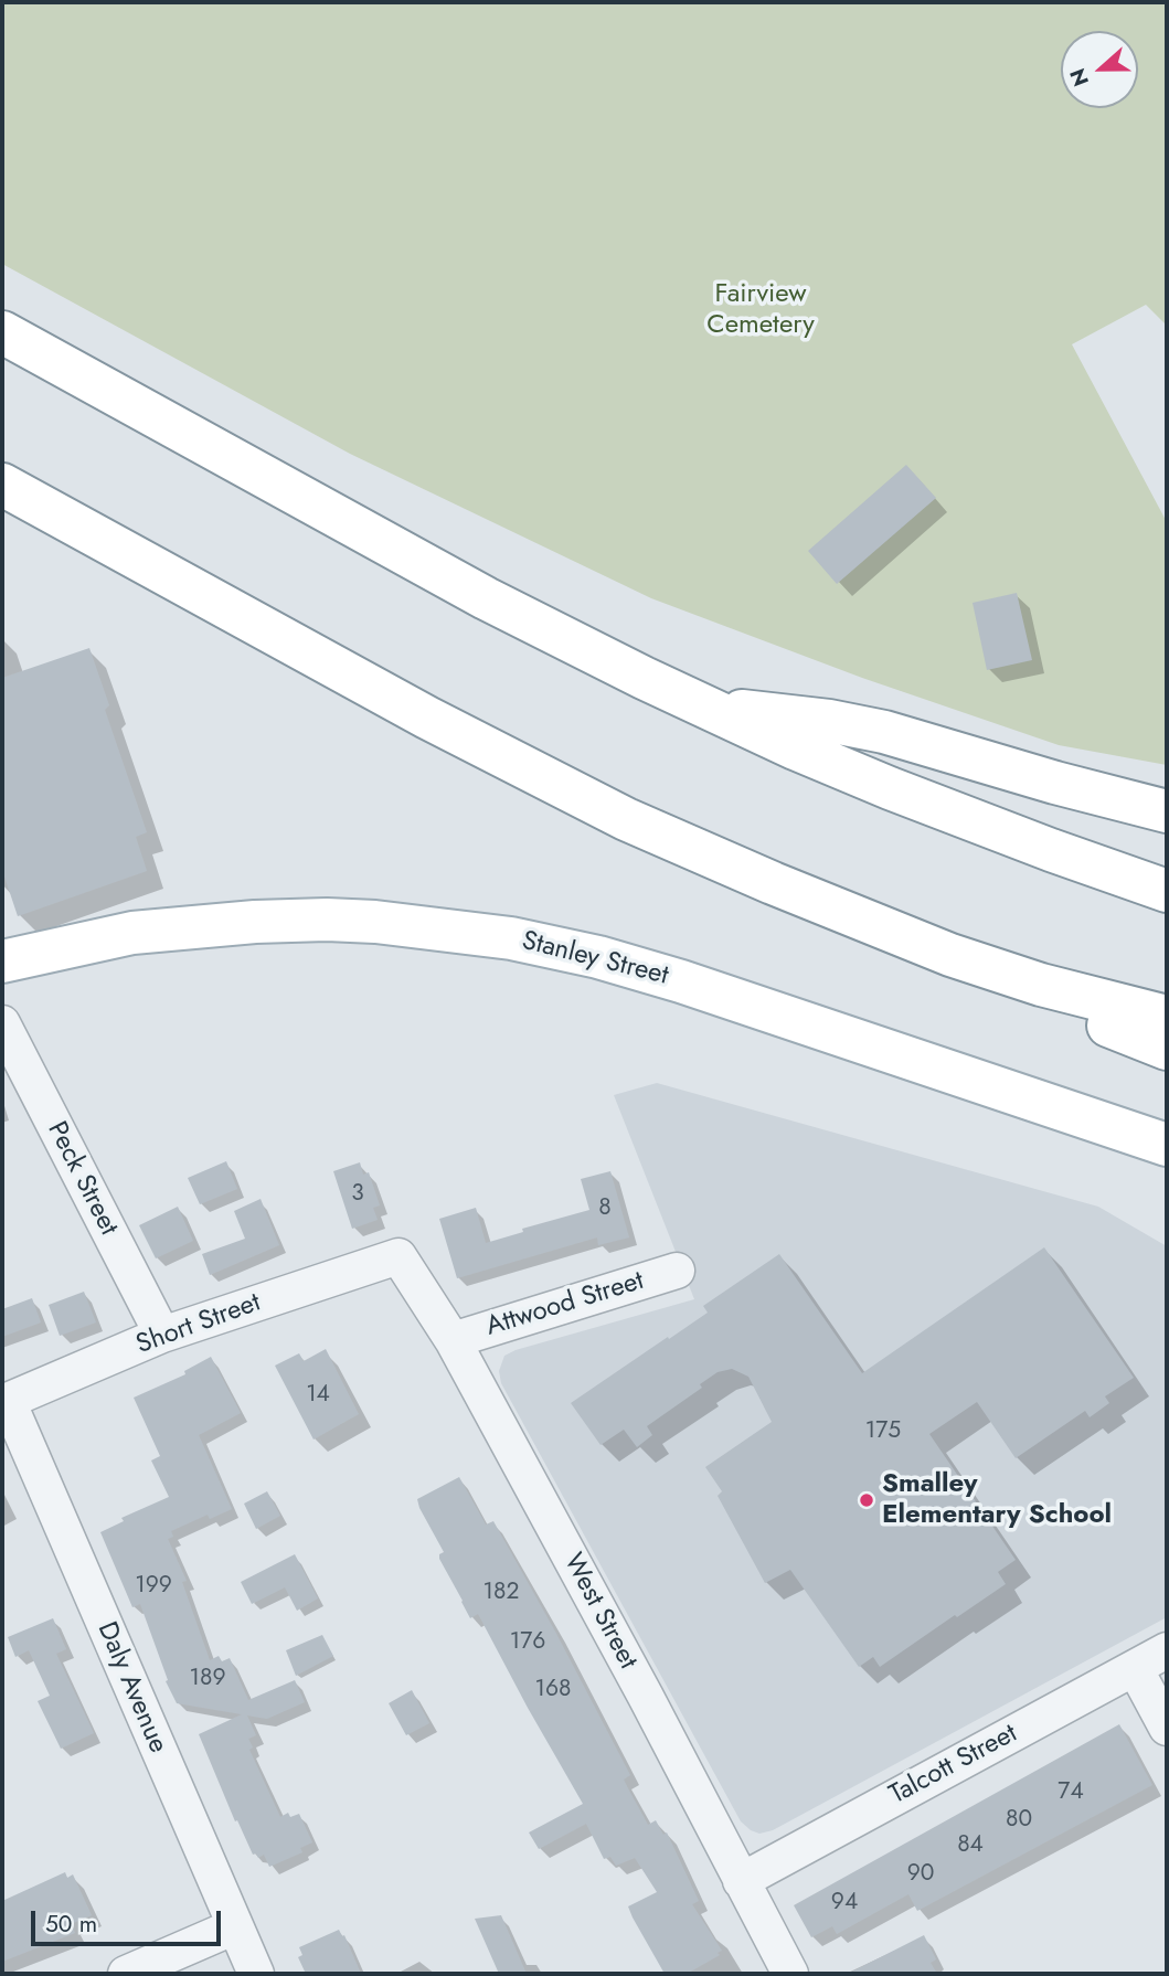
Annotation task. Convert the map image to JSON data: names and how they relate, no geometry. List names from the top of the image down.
{
  "streets": {
    "main road": ["Stanley Street"],
    "street": [
      "Peck Street",
      "Attwood Street",
      "Short Street",
      "West Street",
      "Daly Avenue",
      "Talcott Street"
    ]
  },
  "crossings": [
    ["Peck Street", "Short Street"],
    ["Attwood Street", "West Street"],
    ["Short Street", "West Street"],
    ["Short Street", "Daly Avenue"],
    ["West Street", "Talcott Street"]
  ],
  "parks": ["Fairview Cemetery"],
  "places": ["Smalley Elementary School"],
  "house_numbers": [
    "3",
    "8",
    "14",
    "175",
    "199",
    "182",
    "176",
    "189",
    "168",
    "74",
    "80",
    "84",
    "90",
    "94"
  ],
  "scale_bar": "50 m",
  "north": "left"
}
